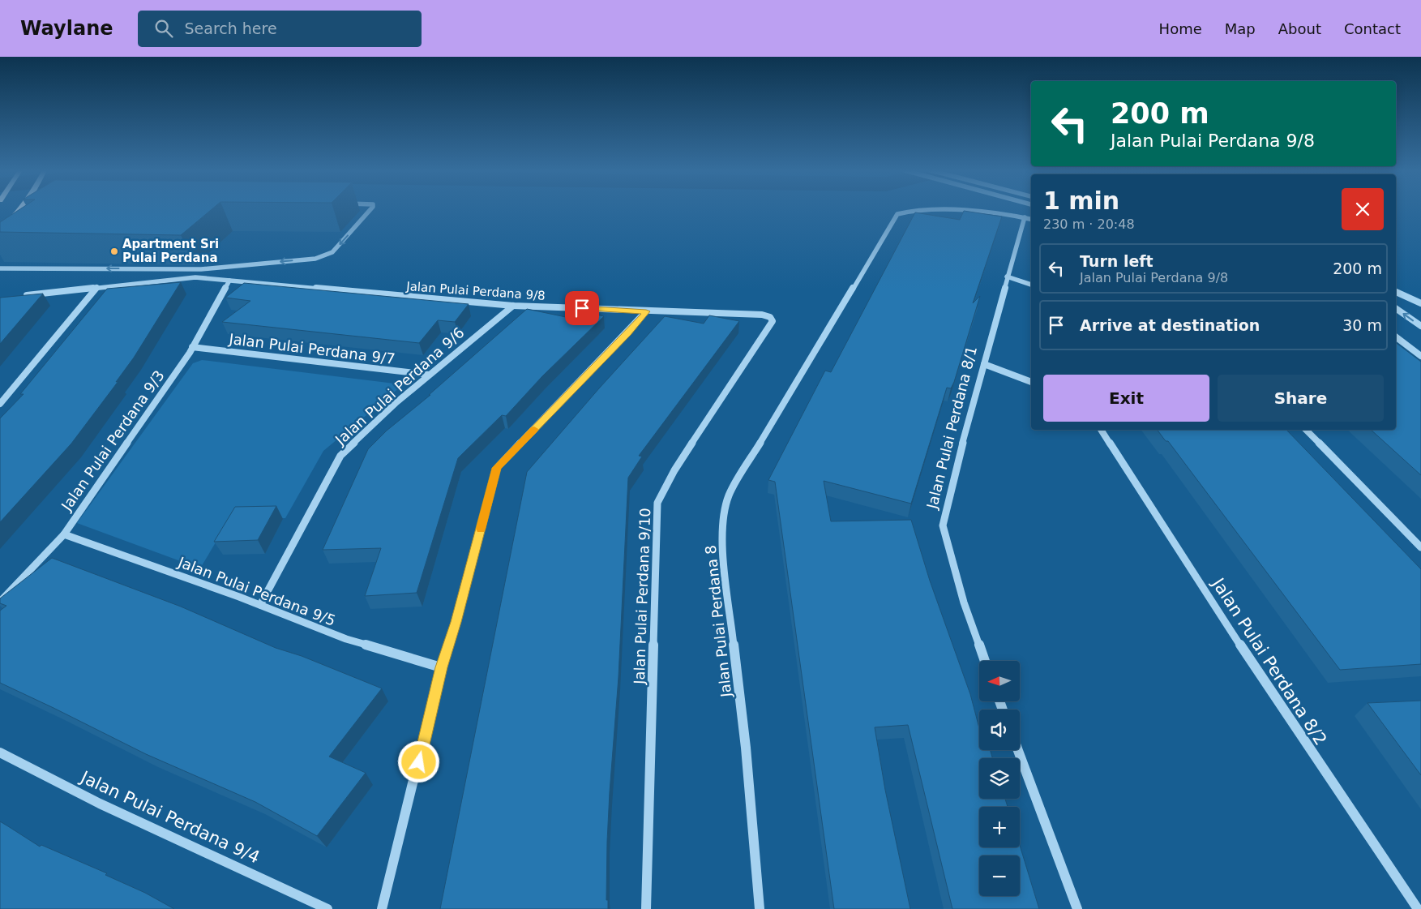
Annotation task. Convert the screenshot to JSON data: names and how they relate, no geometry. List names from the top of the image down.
{
  "streets": {
    "street": [
      "Jalan Pulai Perdana 9/8",
      "Jalan Pulai Perdana 9/7",
      "Jalan Pulai Perdana 9/6",
      "Jalan Pulai Perdana 8/1",
      "Jalan Pulai Perdana 9/3",
      "Jalan Pulai Perdana 9/5",
      "Jalan Pulai Perdana 9/10",
      "Jalan Pulai Perdana 8",
      "Jalan Pulai Perdana 8/2",
      "Jalan Pulai Perdana 9/4"
    ]
  },
  "crossings": [
    ["Jalan Pulai Perdana 9/8", "Jalan Pulai Perdana 9/6"],
    ["Jalan Pulai Perdana 9/8", "Jalan Pulai Perdana 9/3"],
    ["Jalan Pulai Perdana 9/8", "Jalan Pulai Perdana 9/10"],
    ["Jalan Pulai Perdana 9/7", "Jalan Pulai Perdana 9/6"],
    ["Jalan Pulai Perdana 9/7", "Jalan Pulai Perdana 9/3"],
    ["Jalan Pulai Perdana 9/6", "Jalan Pulai Perdana 9/5"],
    ["Jalan Pulai Perdana 8/1", "Jalan Pulai Perdana 8"],
    ["Jalan Pulai Perdana 9/3", "Jalan Pulai Perdana 9/5"]
  ],
  "places": ["Apartment Sri Pulai Perdana"],
  "north": "left",
  "page": {
    "header": "Waylane",
    "search": "Search here",
    "nav": [
      "Home",
      "Map",
      "About",
      "Contact"
    ],
    "turn": ["200 m", "Jalan Pulai Perdana 9/8"],
    "heading": ["1 min", "230 m · 20:48"],
    "list": [
      {
        "name": "Turn left",
        "note": "Jalan Pulai Perdana 9/8",
        "value": "200 m"
      },
      {
        "name": "Arrive at destination",
        "value": "30 m"
      }
    ],
    "buttons": ["Exit", "Share"],
    "map_buttons": ["+", "−"]
  }
}
